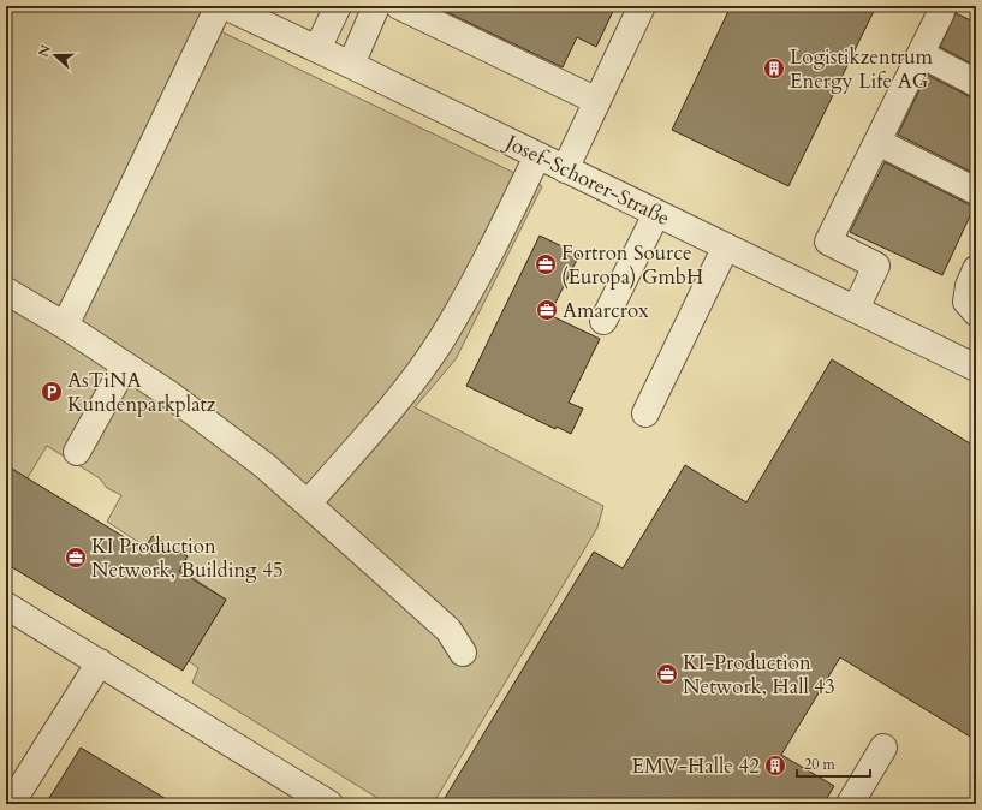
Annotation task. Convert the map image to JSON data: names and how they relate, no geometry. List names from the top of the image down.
{
  "streets": {
    "street": ["Josef-Schorer-Straße"]
  },
  "places": {
    "building": ["Logistikzentrum Energy Life AG", "EMV-Halle 42"],
    "office": [
      "Fortron Source (Europa) GmbH",
      "Amarcrox",
      "KI Production Network, Building 45",
      "KI-Production Network, Hall 43"
    ],
    "parking": ["AsTiNA Kundenparkplatz"]
  },
  "scale_bar": "20 m",
  "north": "left"
}
